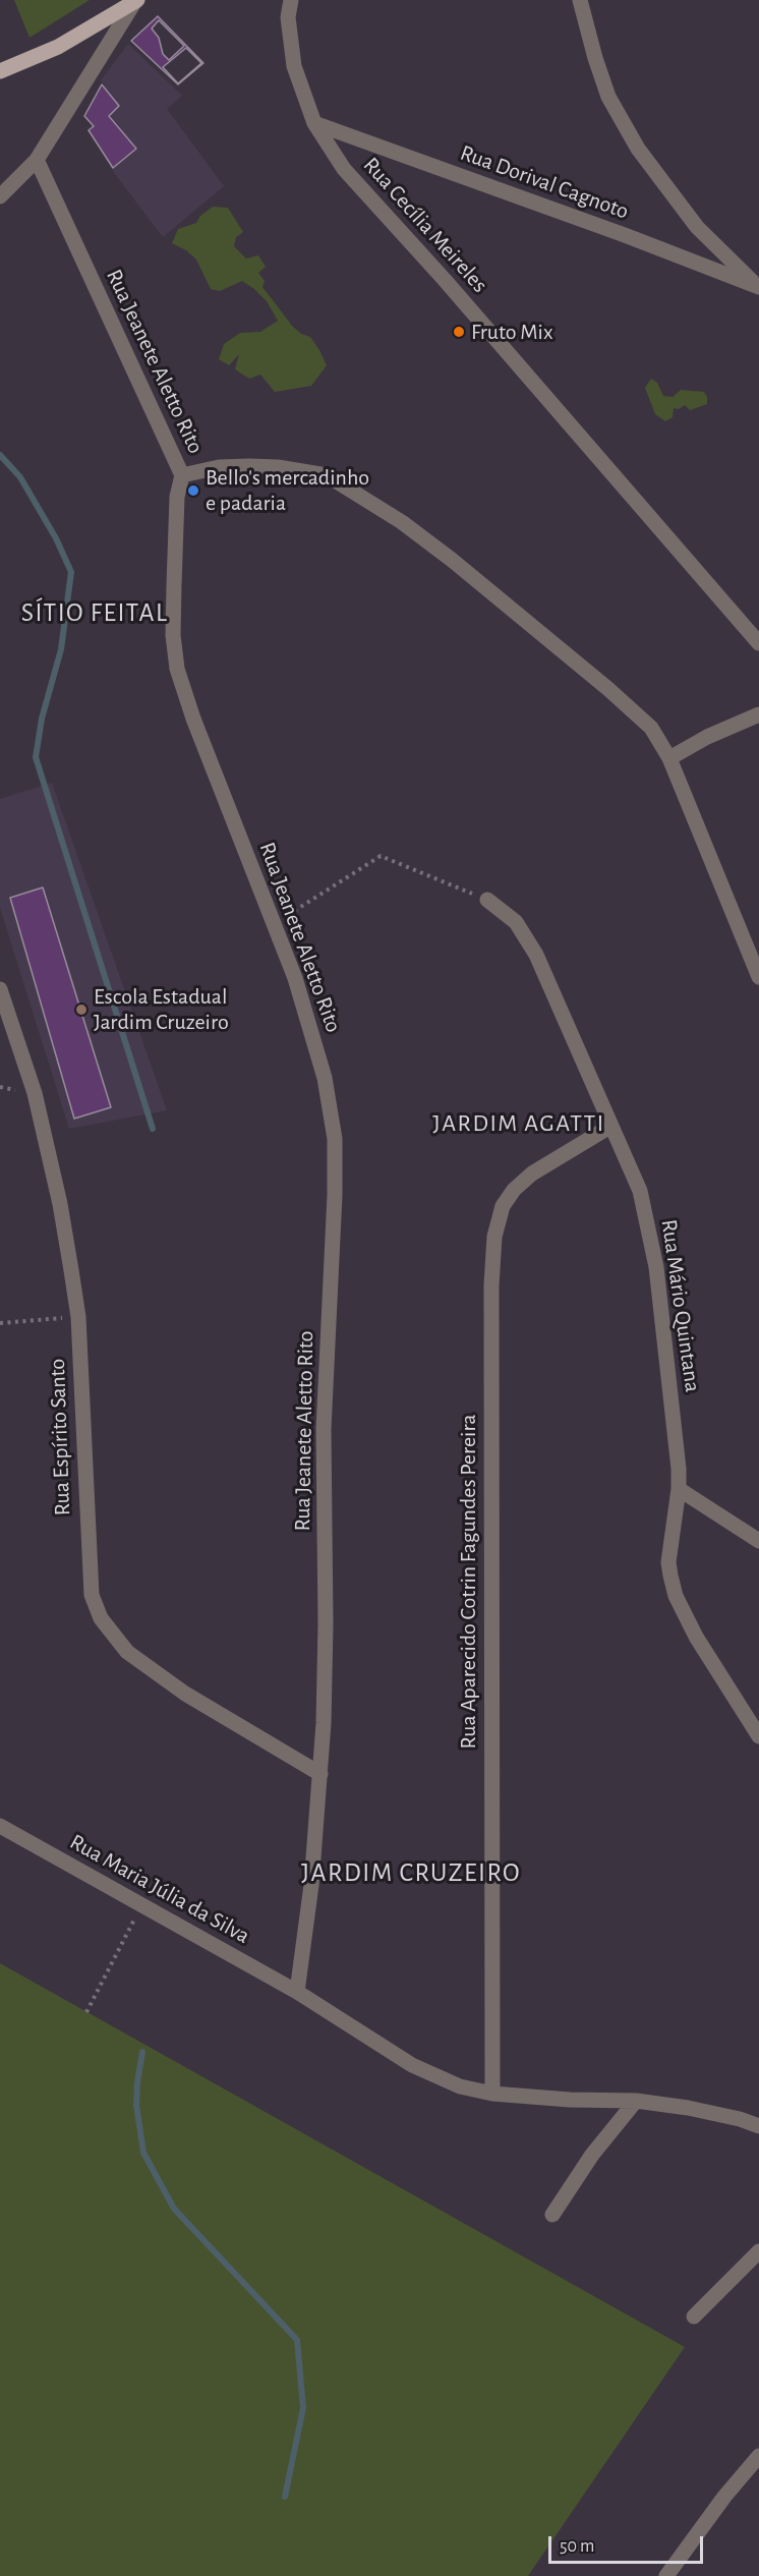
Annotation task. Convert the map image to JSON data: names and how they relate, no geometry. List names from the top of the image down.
{
  "streets": {
    "street": [
      "Rua Dorival Cagnoto",
      "Rua Cecília Meireles",
      "Rua Jeanete Aletto Rito",
      "Rua Mário Quintana",
      "Rua Espírito Santo",
      "Rua Aparecido Cotrin Fagundes Pereira",
      "Rua Maria Júlia da Silva"
    ]
  },
  "crossings": [
    ["Rua Dorival Cagnoto", "Rua Cecília Meireles"],
    ["Rua Jeanete Aletto Rito", "Rua Espírito Santo"],
    ["Rua Jeanete Aletto Rito", "Rua Maria Júlia da Silva"],
    ["Rua Mário Quintana", "Rua Aparecido Cotrin Fagundes Pereira"],
    ["Rua Aparecido Cotrin Fagundes Pereira", "Rua Maria Júlia da Silva"]
  ],
  "districts": ["SÍTIO FEITAL", "JARDIM AGATTI", "JARDIM CRUZEIRO"],
  "places": ["Fruto Mix", "Bello's mercadinho e padaria", "Escola Estadual Jardim Cruzeiro"],
  "scale_bar": "50 m"
}
